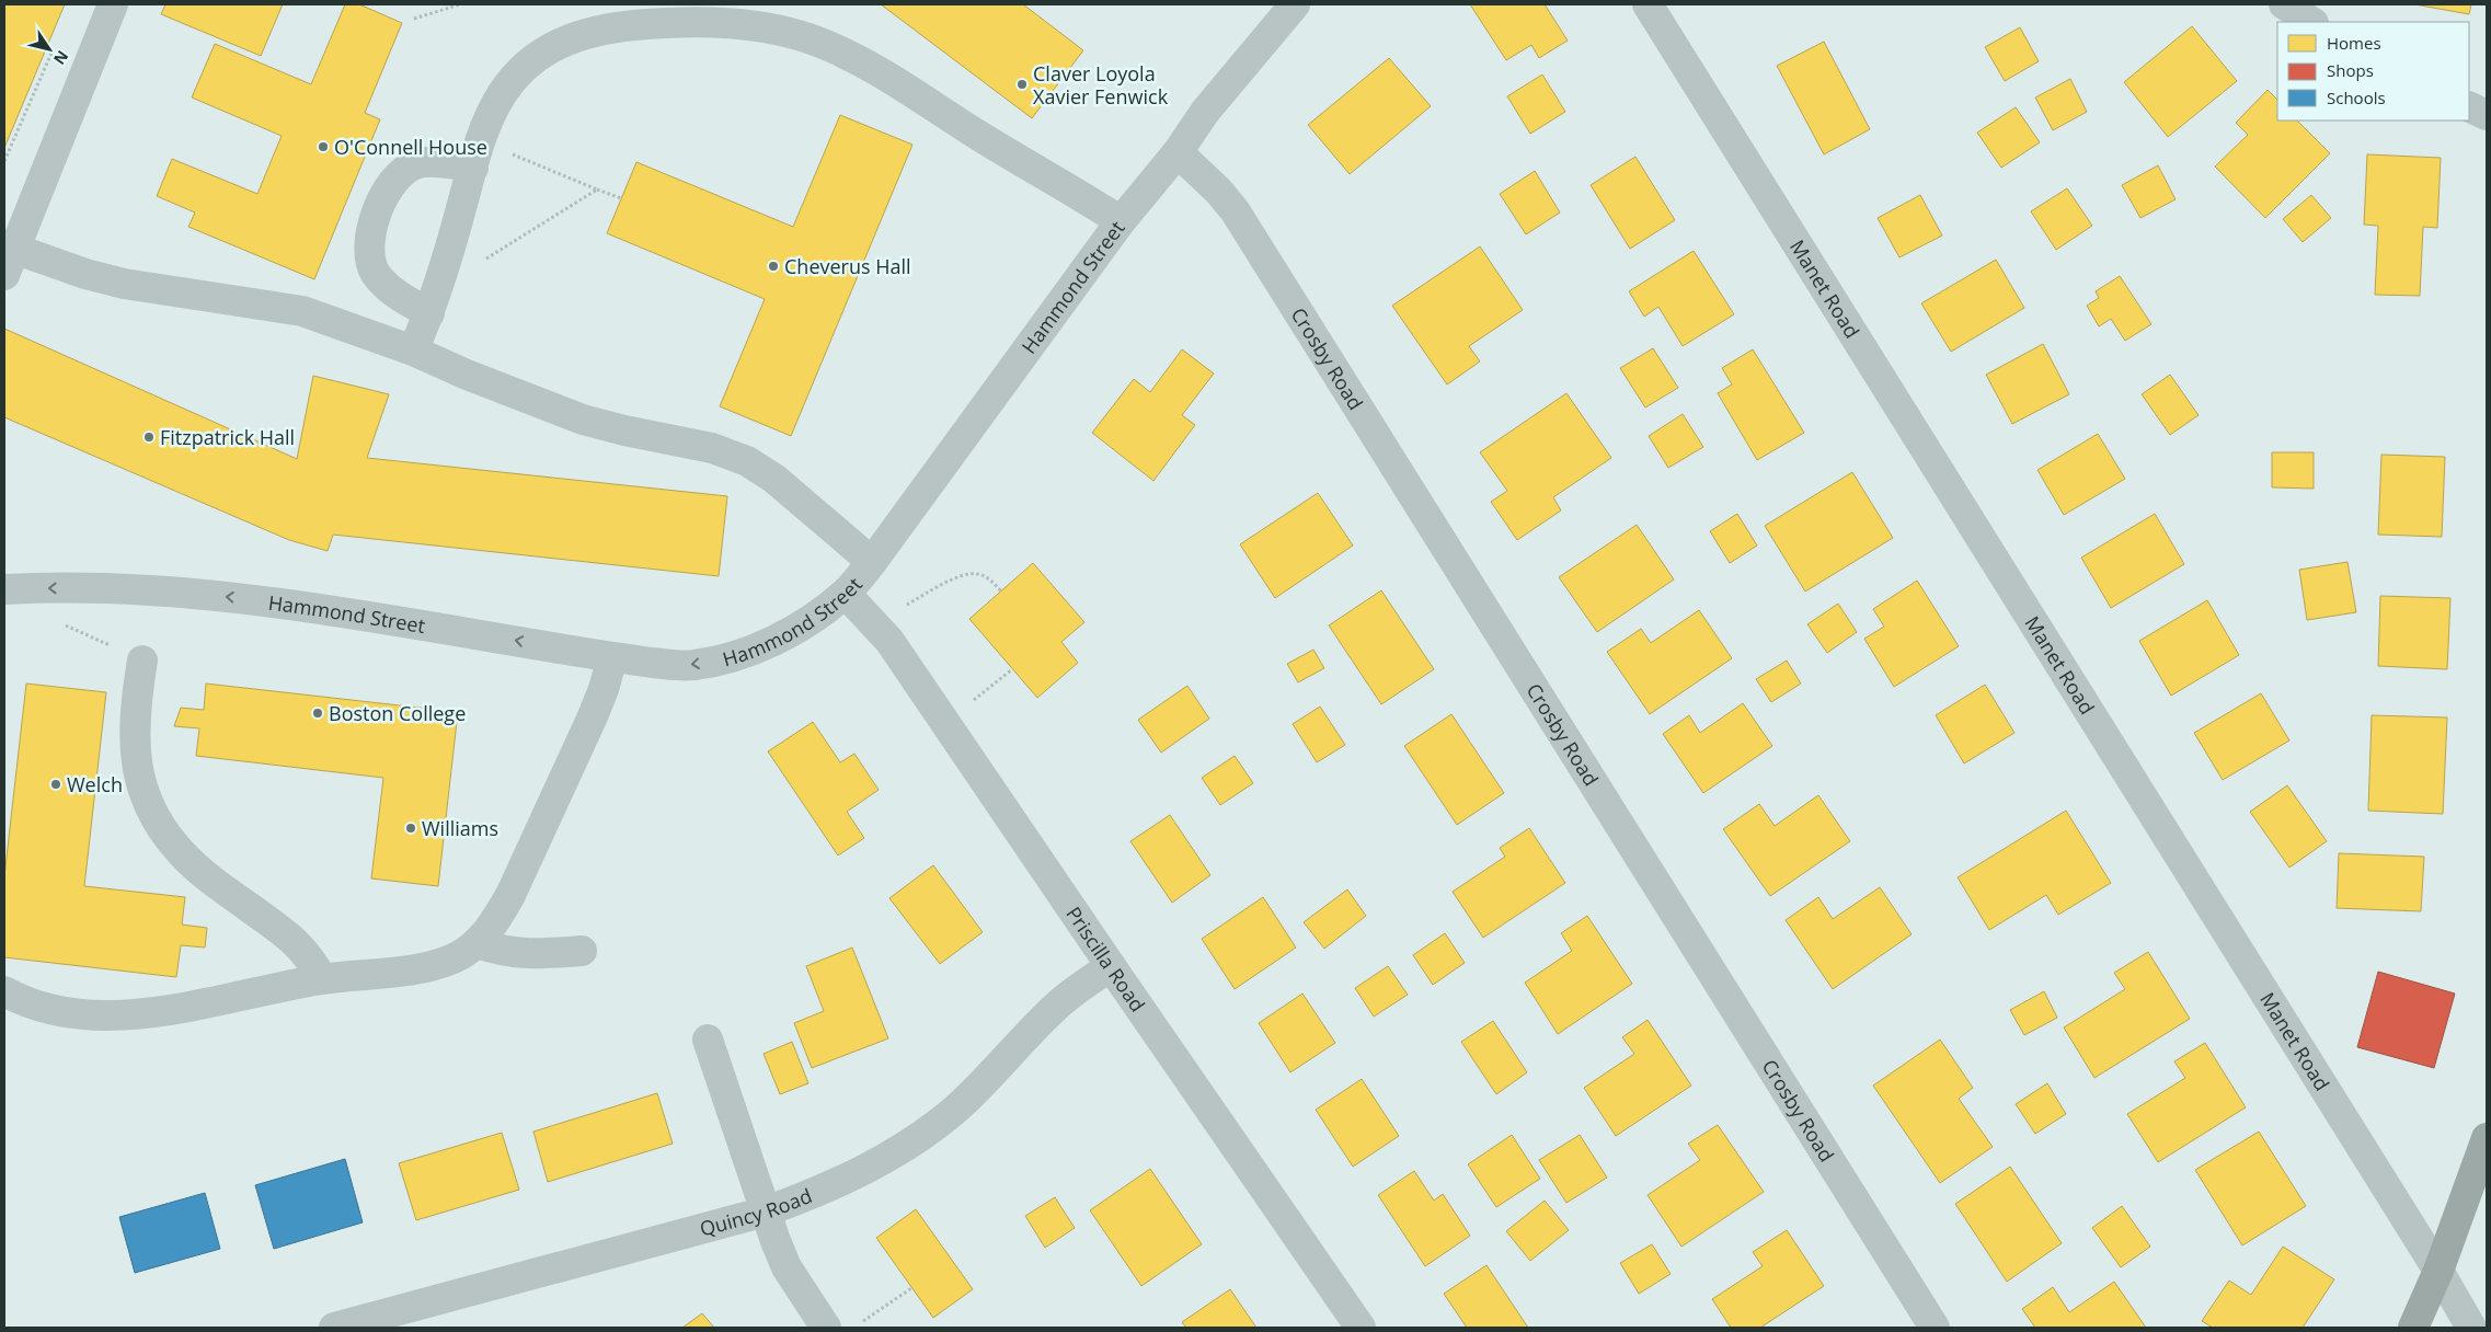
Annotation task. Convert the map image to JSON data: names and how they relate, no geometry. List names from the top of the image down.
{
  "streets": {
    "street": [
      "Hammond Street",
      "Manet Road",
      "Crosby Road",
      "Priscilla Road",
      "Quincy Road"
    ]
  },
  "crossings": [
    ["Hammond Street", "Crosby Road"],
    ["Hammond Street", "Priscilla Road"],
    ["Priscilla Road", "Quincy Road"]
  ],
  "one_way": ["Hammond Street"],
  "places": [
    "Claver Loyola Xavier Fenwick",
    "O'Connell House",
    "Cheverus Hall",
    "Fitzpatrick Hall",
    "Boston College",
    "Welch",
    "Williams"
  ],
  "legend": ["Homes", "Shops", "Schools"],
  "north": "bottom right"
}
